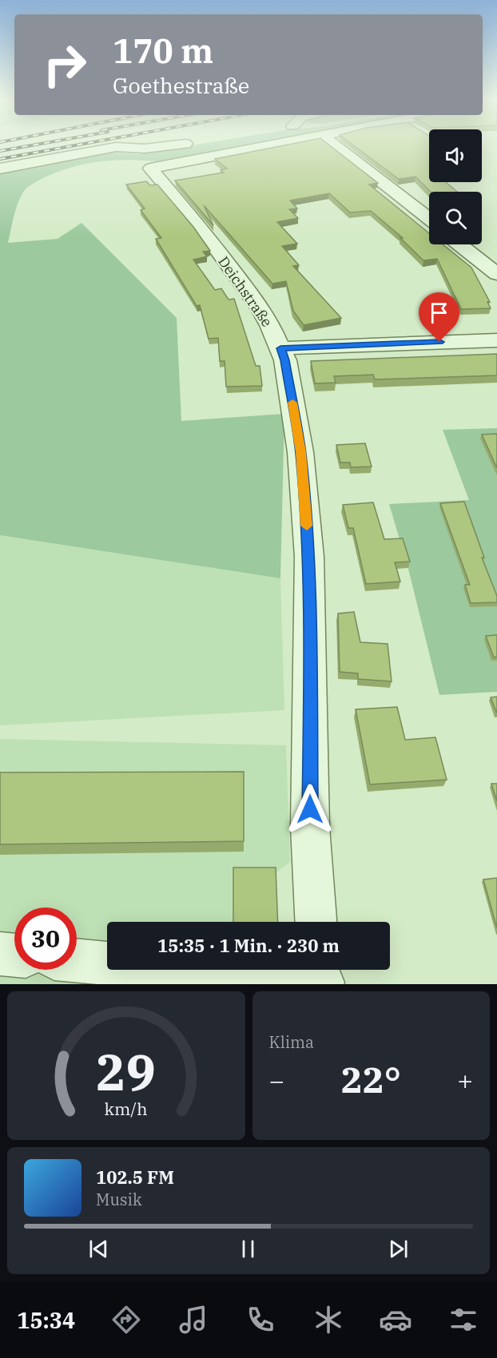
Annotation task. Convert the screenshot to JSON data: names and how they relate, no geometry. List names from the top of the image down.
{
  "streets": {
    "street": ["Deichstraße"]
  },
  "page": {
    "turn": ["170 m", "Goethestraße"],
    "limit": "30",
    "trip": "15:35 · 1 Min. · 230 m",
    "tile": "Klima",
    "heat": ["−", "22°", "+"],
    "song": ["102.5 FM", "Musik"],
    "tabs": "15:34",
    "gauge": ["29", "km/h"]
  }
}
